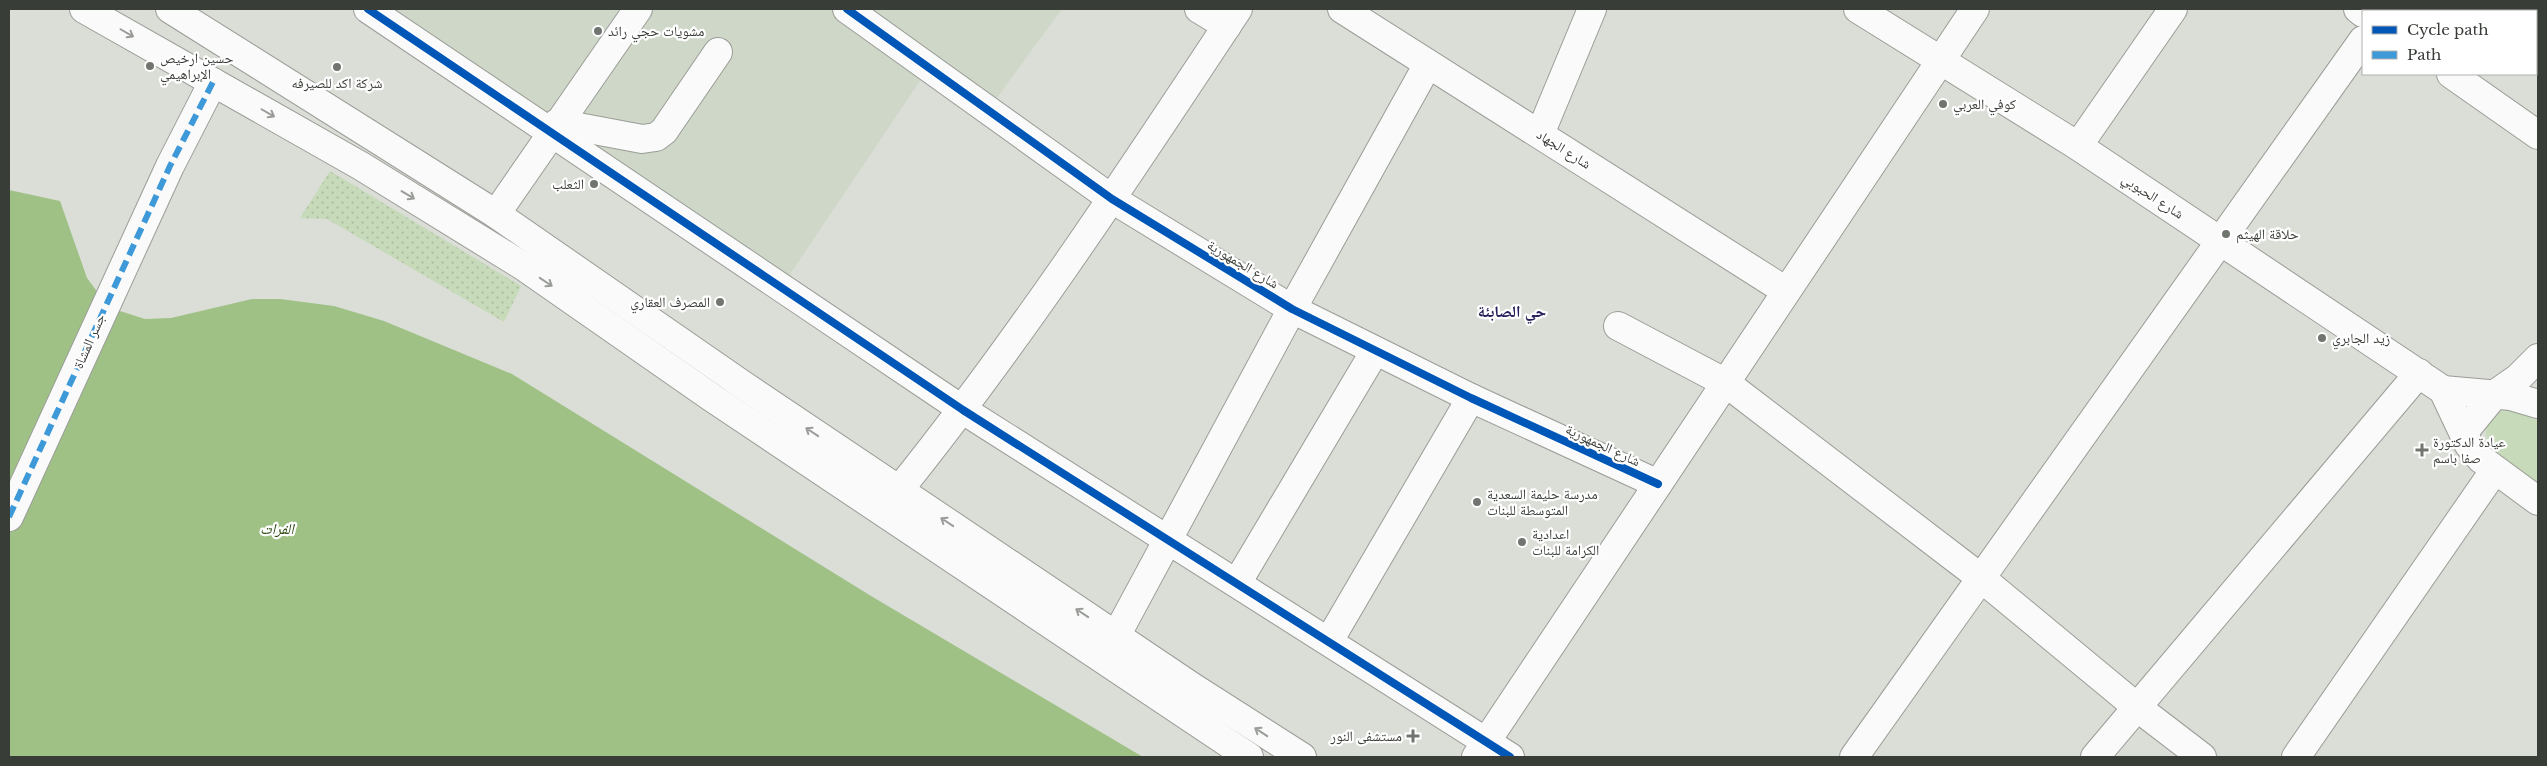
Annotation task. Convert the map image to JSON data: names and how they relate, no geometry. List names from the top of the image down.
{
  "streets": {
    "street": [
      "شارع الجهاد",
      "شارع الحبوبي",
      "شارع الجمهورية",
      "جسر المشاة"
    ]
  },
  "districts": ["حي الصابئة"],
  "water": ["الفرات"],
  "places": {
    "other": [
      "مشويات حجي رائد",
      "حسين ارخيص الإبراهيمي",
      "شركة اكد للصيرفه",
      "كوفي العربي",
      "الثعلب",
      "حلاقة الهيثم",
      "المصرف العقاري",
      "زيد الجابري",
      "مدرسة حليمة السعدية المتوسطة للبنات",
      "اعدادية الكرامة للبنات"
    ],
    "health": ["عيادة الدكتورة صفا باسم", "مستشفى النور"]
  },
  "legend": ["Cycle path", "Path"]
}
